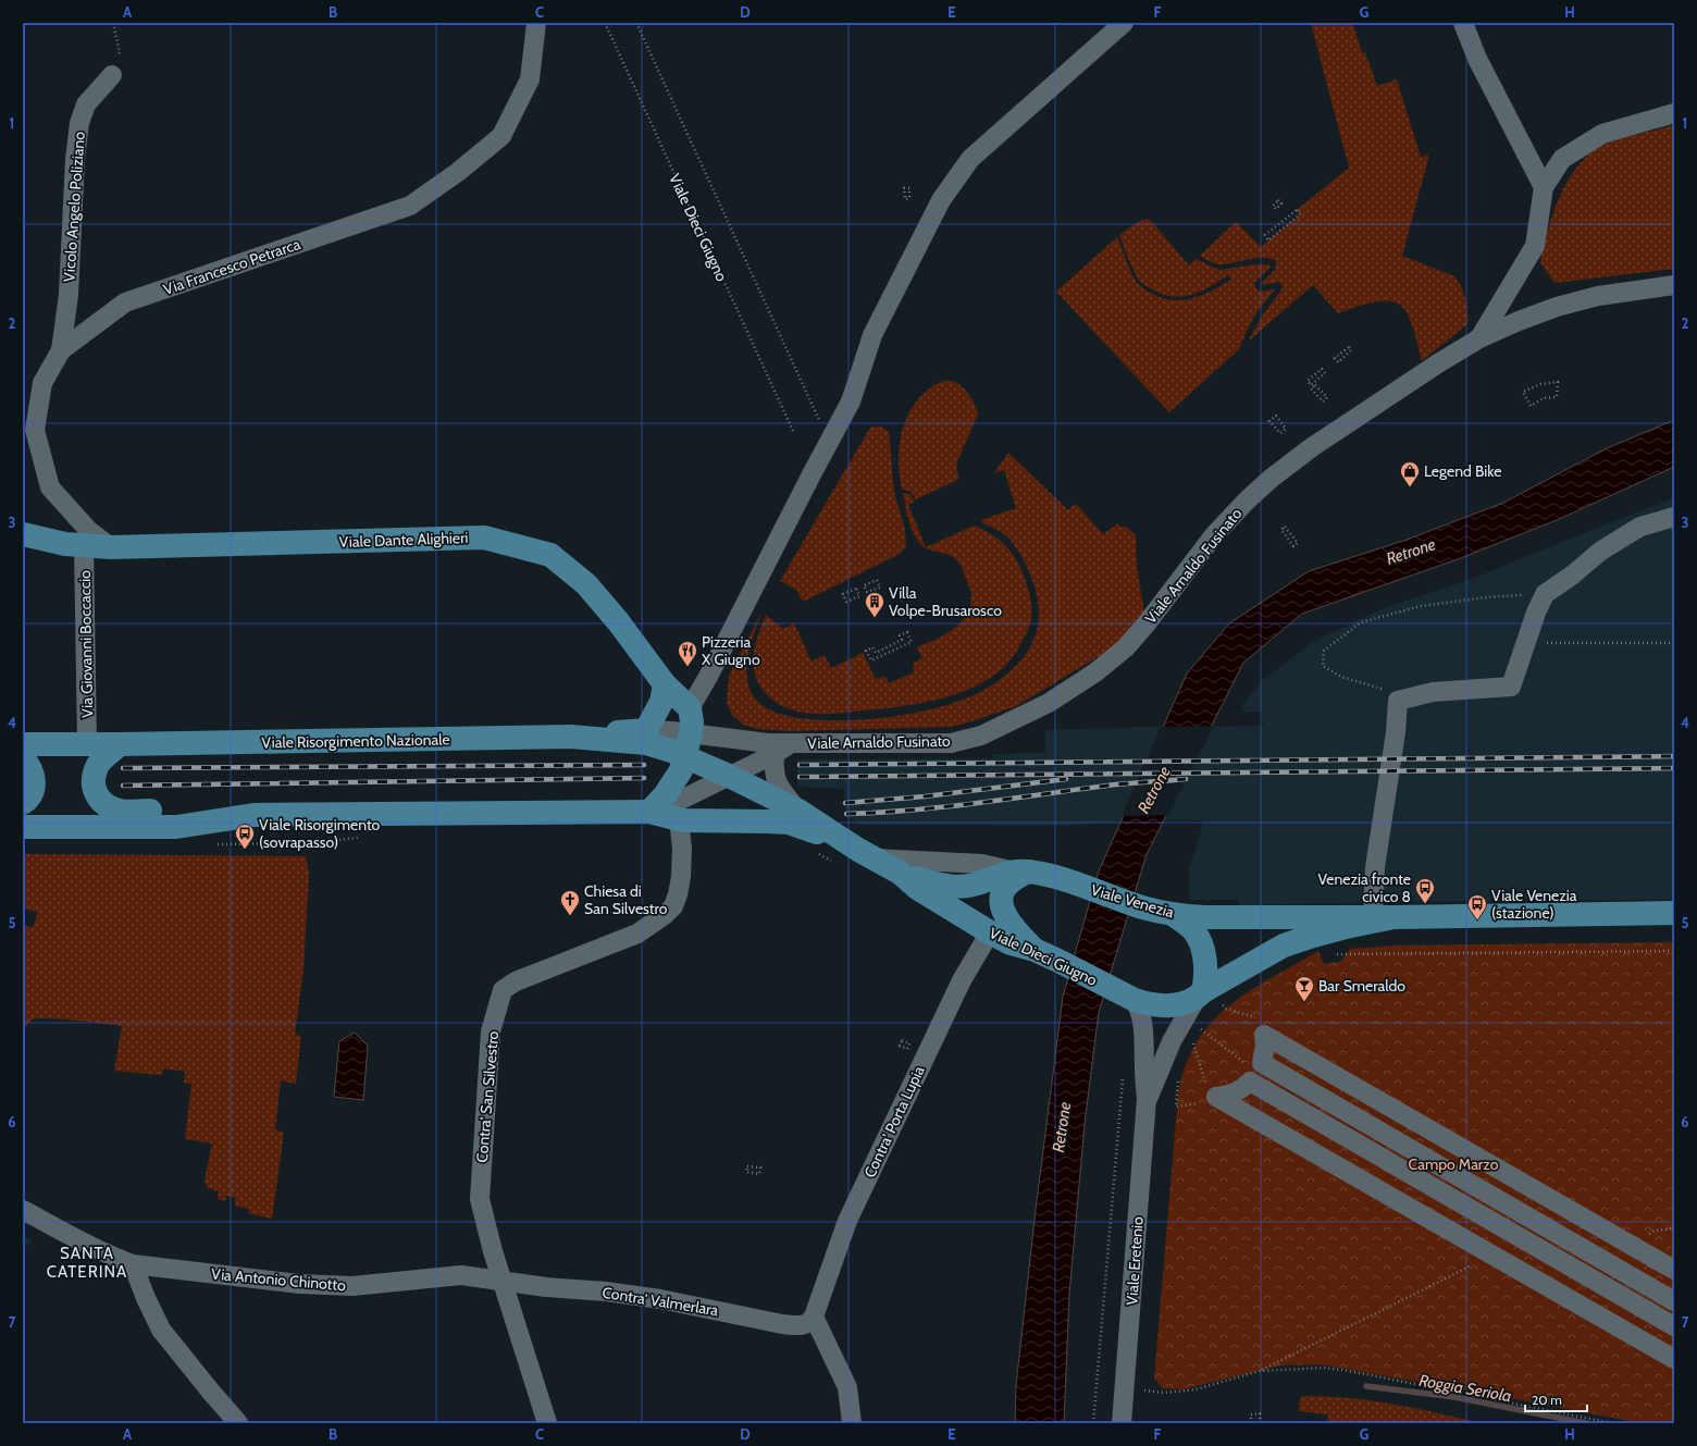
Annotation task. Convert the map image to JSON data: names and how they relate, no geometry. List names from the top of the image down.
{
  "streets": {
    "main road": [
      "Viale Dieci Giugno",
      "Viale Dante Alighieri",
      "Viale Risorgimento Nazionale",
      "Viale Venezia"
    ],
    "street": [
      "Vicolo Angelo Poliziano",
      "Via Francesco Petrarca",
      "Viale Arnaldo Fusinato",
      "Via Giovanni Boccaccio",
      "Contra' San Silvestro",
      "Contra' Porta Lupia",
      "Viale Eretenio",
      "Via Antonio Chinotto",
      "Contra' Valmerlara"
    ]
  },
  "crossings": [
    ["Vicolo Angelo Poliziano", "Via Francesco Petrarca"],
    ["Viale Dieci Giugno", "Viale Arnaldo Fusinato"],
    ["Viale Dieci Giugno", "Viale Risorgimento Nazionale"],
    ["Viale Dieci Giugno", "Viale Venezia"],
    ["Viale Dieci Giugno", "Contra' San Silvestro"],
    ["Viale Dieci Giugno", "Contra' Porta Lupia"],
    ["Viale Dieci Giugno", "Viale Eretenio"],
    ["Via Francesco Petrarca", "Viale Dante Alighieri"],
    ["Viale Dante Alighieri", "Via Giovanni Boccaccio"],
    ["Viale Arnaldo Fusinato", "Viale Risorgimento Nazionale"],
    ["Via Giovanni Boccaccio", "Viale Risorgimento Nazionale"],
    ["Viale Venezia", "Viale Eretenio"],
    ["Contra' San Silvestro", "Via Antonio Chinotto"],
    ["Contra' San Silvestro", "Contra' Valmerlara"],
    ["Contra' Porta Lupia", "Contra' Valmerlara"],
    ["Via Antonio Chinotto", "Contra' Valmerlara"]
  ],
  "districts": ["SANTA CATERINA"],
  "water": ["Retrone", "Roggia Seriola"],
  "parks": ["Campo Marzo"],
  "places": {
    "shop": ["Legend Bike"],
    "building": ["Villa Volpe-Brusarosco"],
    "restaurant": ["Pizzeria X Giugno"],
    "bus stop": ["Viale Risorgimento (sovrapasso)", "Venezia fronte civico 8", "Viale Venezia (stazione)"],
    "church": ["Chiesa di San Silvestro"],
    "bar": ["Bar Smeraldo"]
  },
  "scale_bar": "20 m",
  "grid": {
    "columns": [
      "A",
      "B",
      "C",
      "D",
      "E",
      "F",
      "G",
      "H"
    ],
    "rows": [
      "1",
      "2",
      "3",
      "4",
      "5",
      "6",
      "7"
    ]
  }
}
